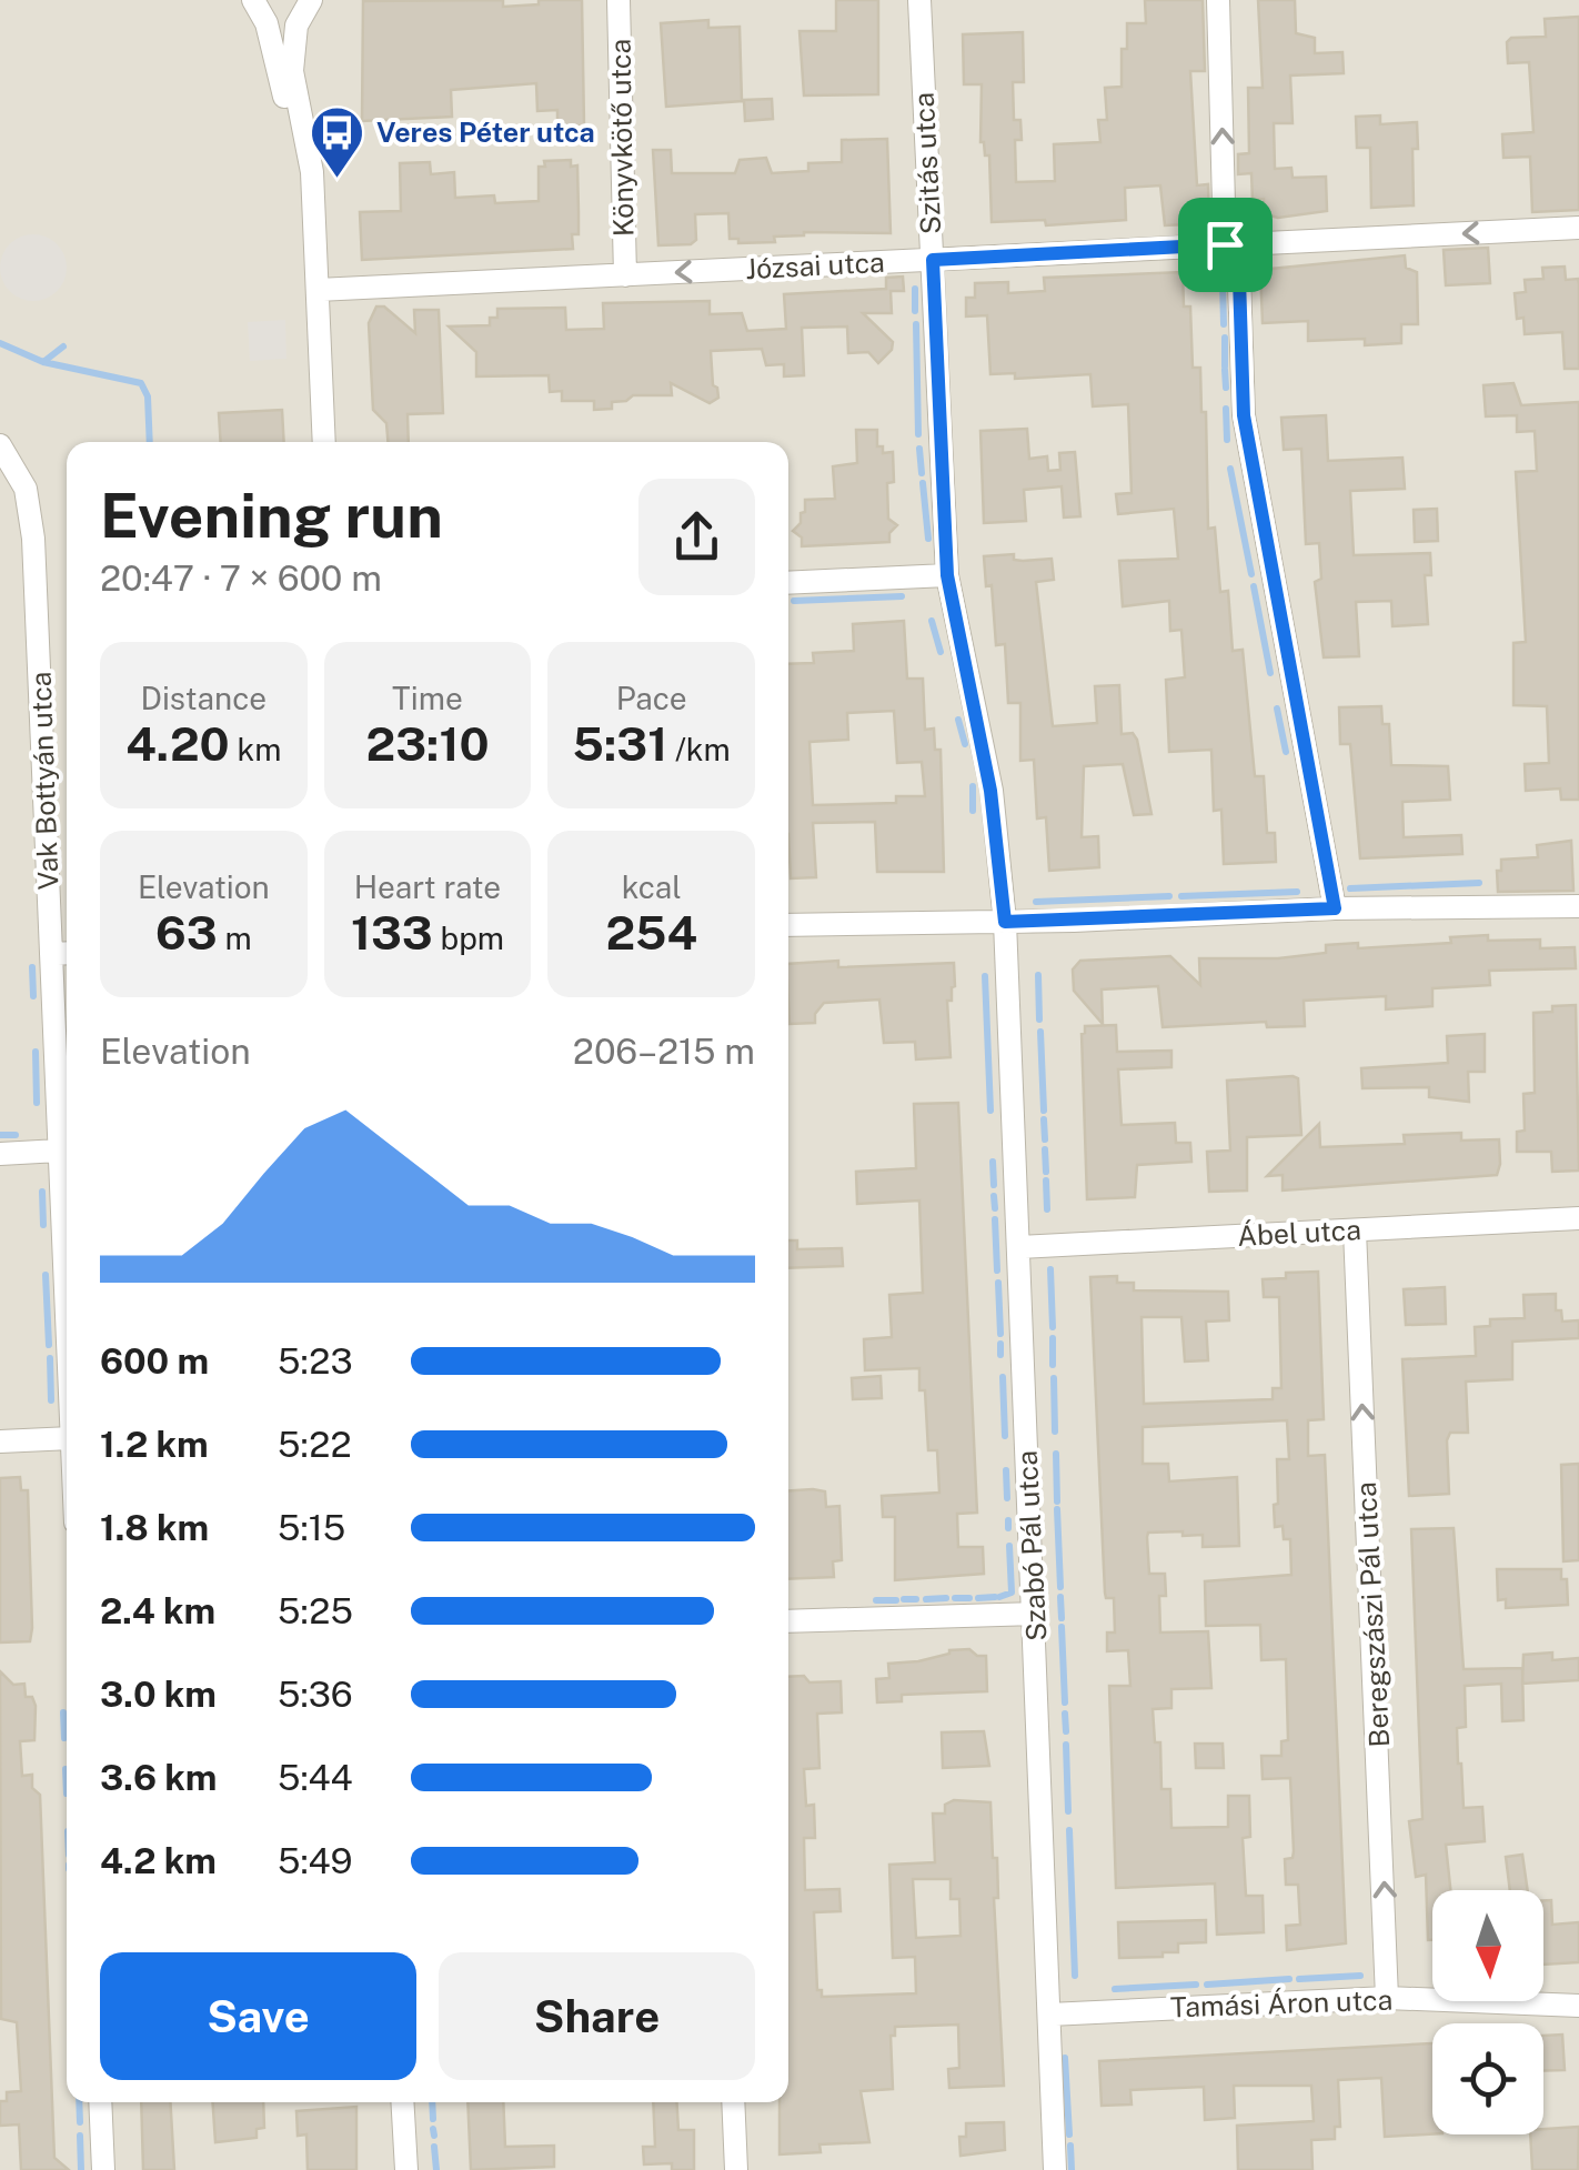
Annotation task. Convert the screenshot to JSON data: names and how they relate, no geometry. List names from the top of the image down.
{
  "streets": {
    "street": [
      "Könyvkötő utca",
      "Szitás utca",
      "Józsai utca",
      "Vak Bottyán utca",
      "Ábel utca",
      "Szabó Pál utca",
      "Beregszászi Pál utca",
      "Tamási Áron utca"
    ]
  },
  "crossings": [
    ["Könyvkötő utca", "Józsai utca"],
    ["Szitás utca", "Józsai utca"],
    ["Szitás utca", "Szabó Pál utca"],
    ["Ábel utca", "Szabó Pál utca"],
    ["Ábel utca", "Beregszászi Pál utca"],
    ["Szabó Pál utca", "Tamási Áron utca"],
    ["Beregszászi Pál utca", "Tamási Áron utca"]
  ],
  "one_way": ["Józsai utca", "Beregszászi Pál utca"],
  "places": {
    "bus stop": ["Veres Péter utca"]
  },
  "north": "bottom",
  "page": {
    "heading": ["Evening run", "20:47 · 7 × 600 m"],
    "stats": [
      ["Distance", "4.20 km"],
      ["Time", "23:10"],
      ["Pace", "5:31 /km"],
      ["Elevation", "63 m"],
      ["Heart rate", "133 bpm"],
      ["kcal", "254"]
    ],
    "chart": ["Elevation", "206–215 m"],
    "list": [
      {
        "name": "600 m",
        "note": "5:23"
      },
      {
        "name": "1.2 km",
        "note": "5:22"
      },
      {
        "name": "1.8 km",
        "note": "5:15"
      },
      {
        "name": "2.4 km",
        "note": "5:25"
      },
      {
        "name": "3.0 km",
        "note": "5:36"
      },
      {
        "name": "3.6 km",
        "note": "5:44"
      },
      {
        "name": "4.2 km",
        "note": "5:49"
      }
    ],
    "buttons": ["Save", "Share"]
  }
}
